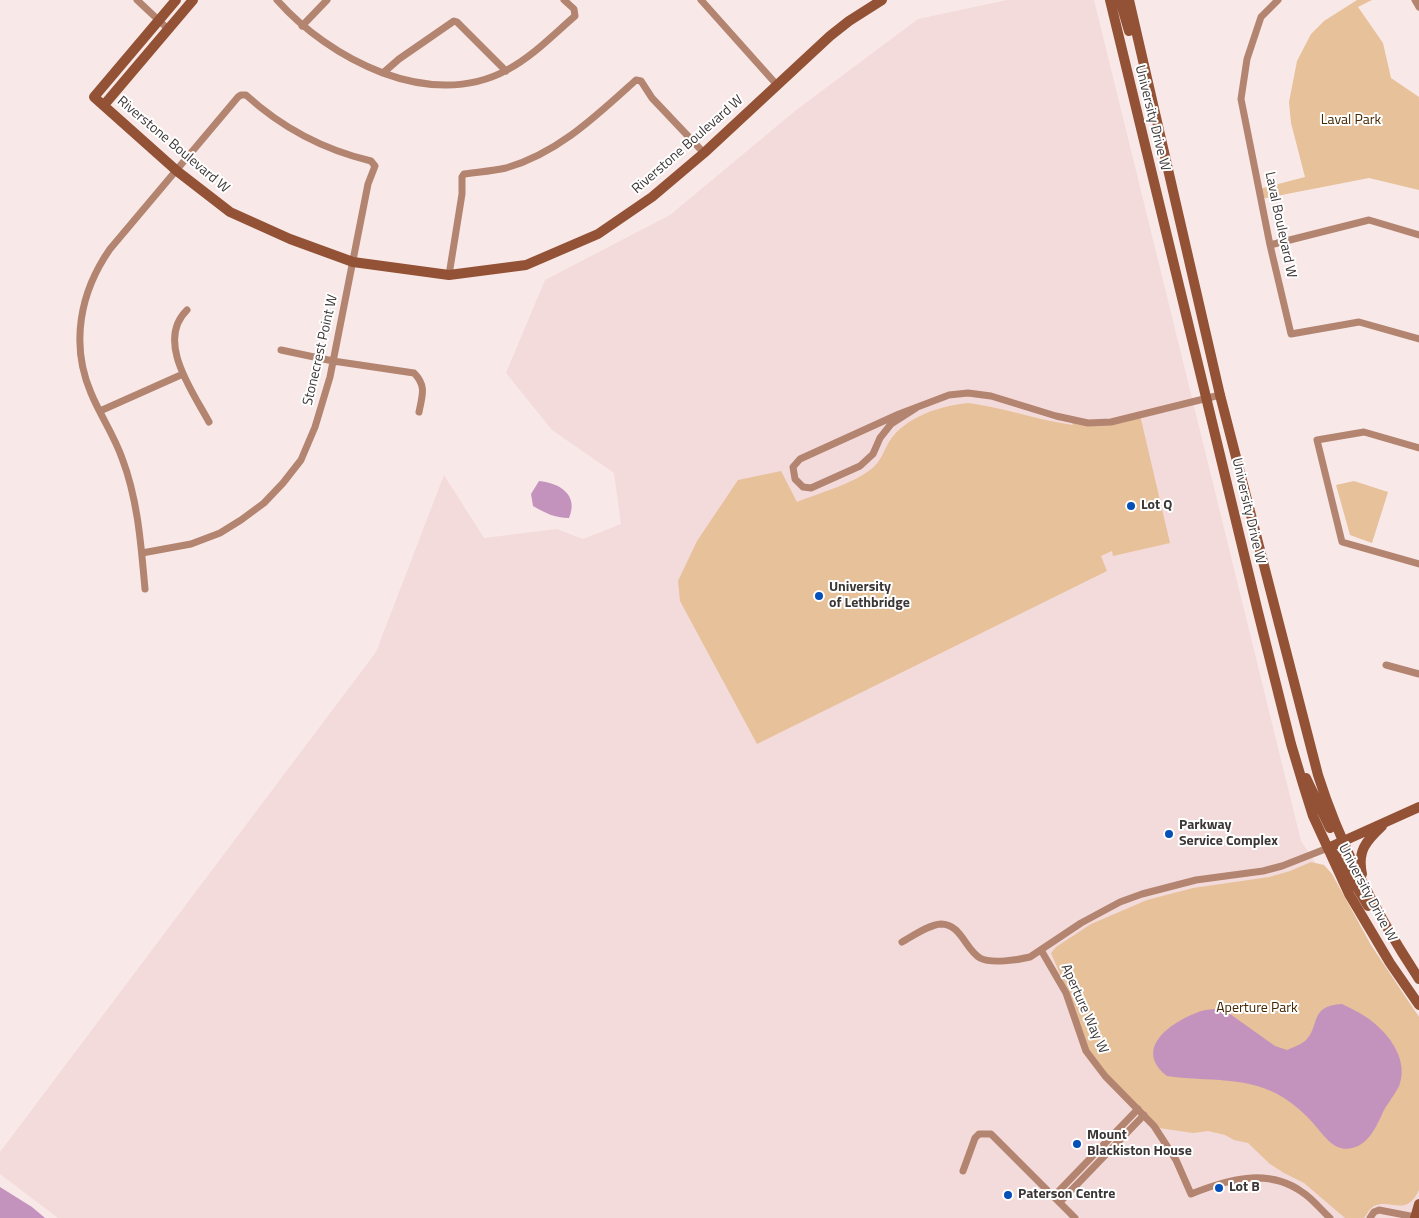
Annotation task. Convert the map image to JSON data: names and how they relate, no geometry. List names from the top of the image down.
{
  "streets": {
    "main road": ["University Drive W", "Riverstone Boulevard W"],
    "street": ["Laval Boulevard W", "Stonecrest Point W", "Aperture Way W"]
  },
  "crossings": [
    ["Riverstone Boulevard W", "Stonecrest Point W"]
  ],
  "parks": ["Laval Park", "Aperture Park"],
  "places": [
    "Lot Q",
    "University of Lethbridge",
    "Parkway Service Complex",
    "Mount Blackiston House",
    "Lot B",
    "Paterson Centre"
  ]
}
